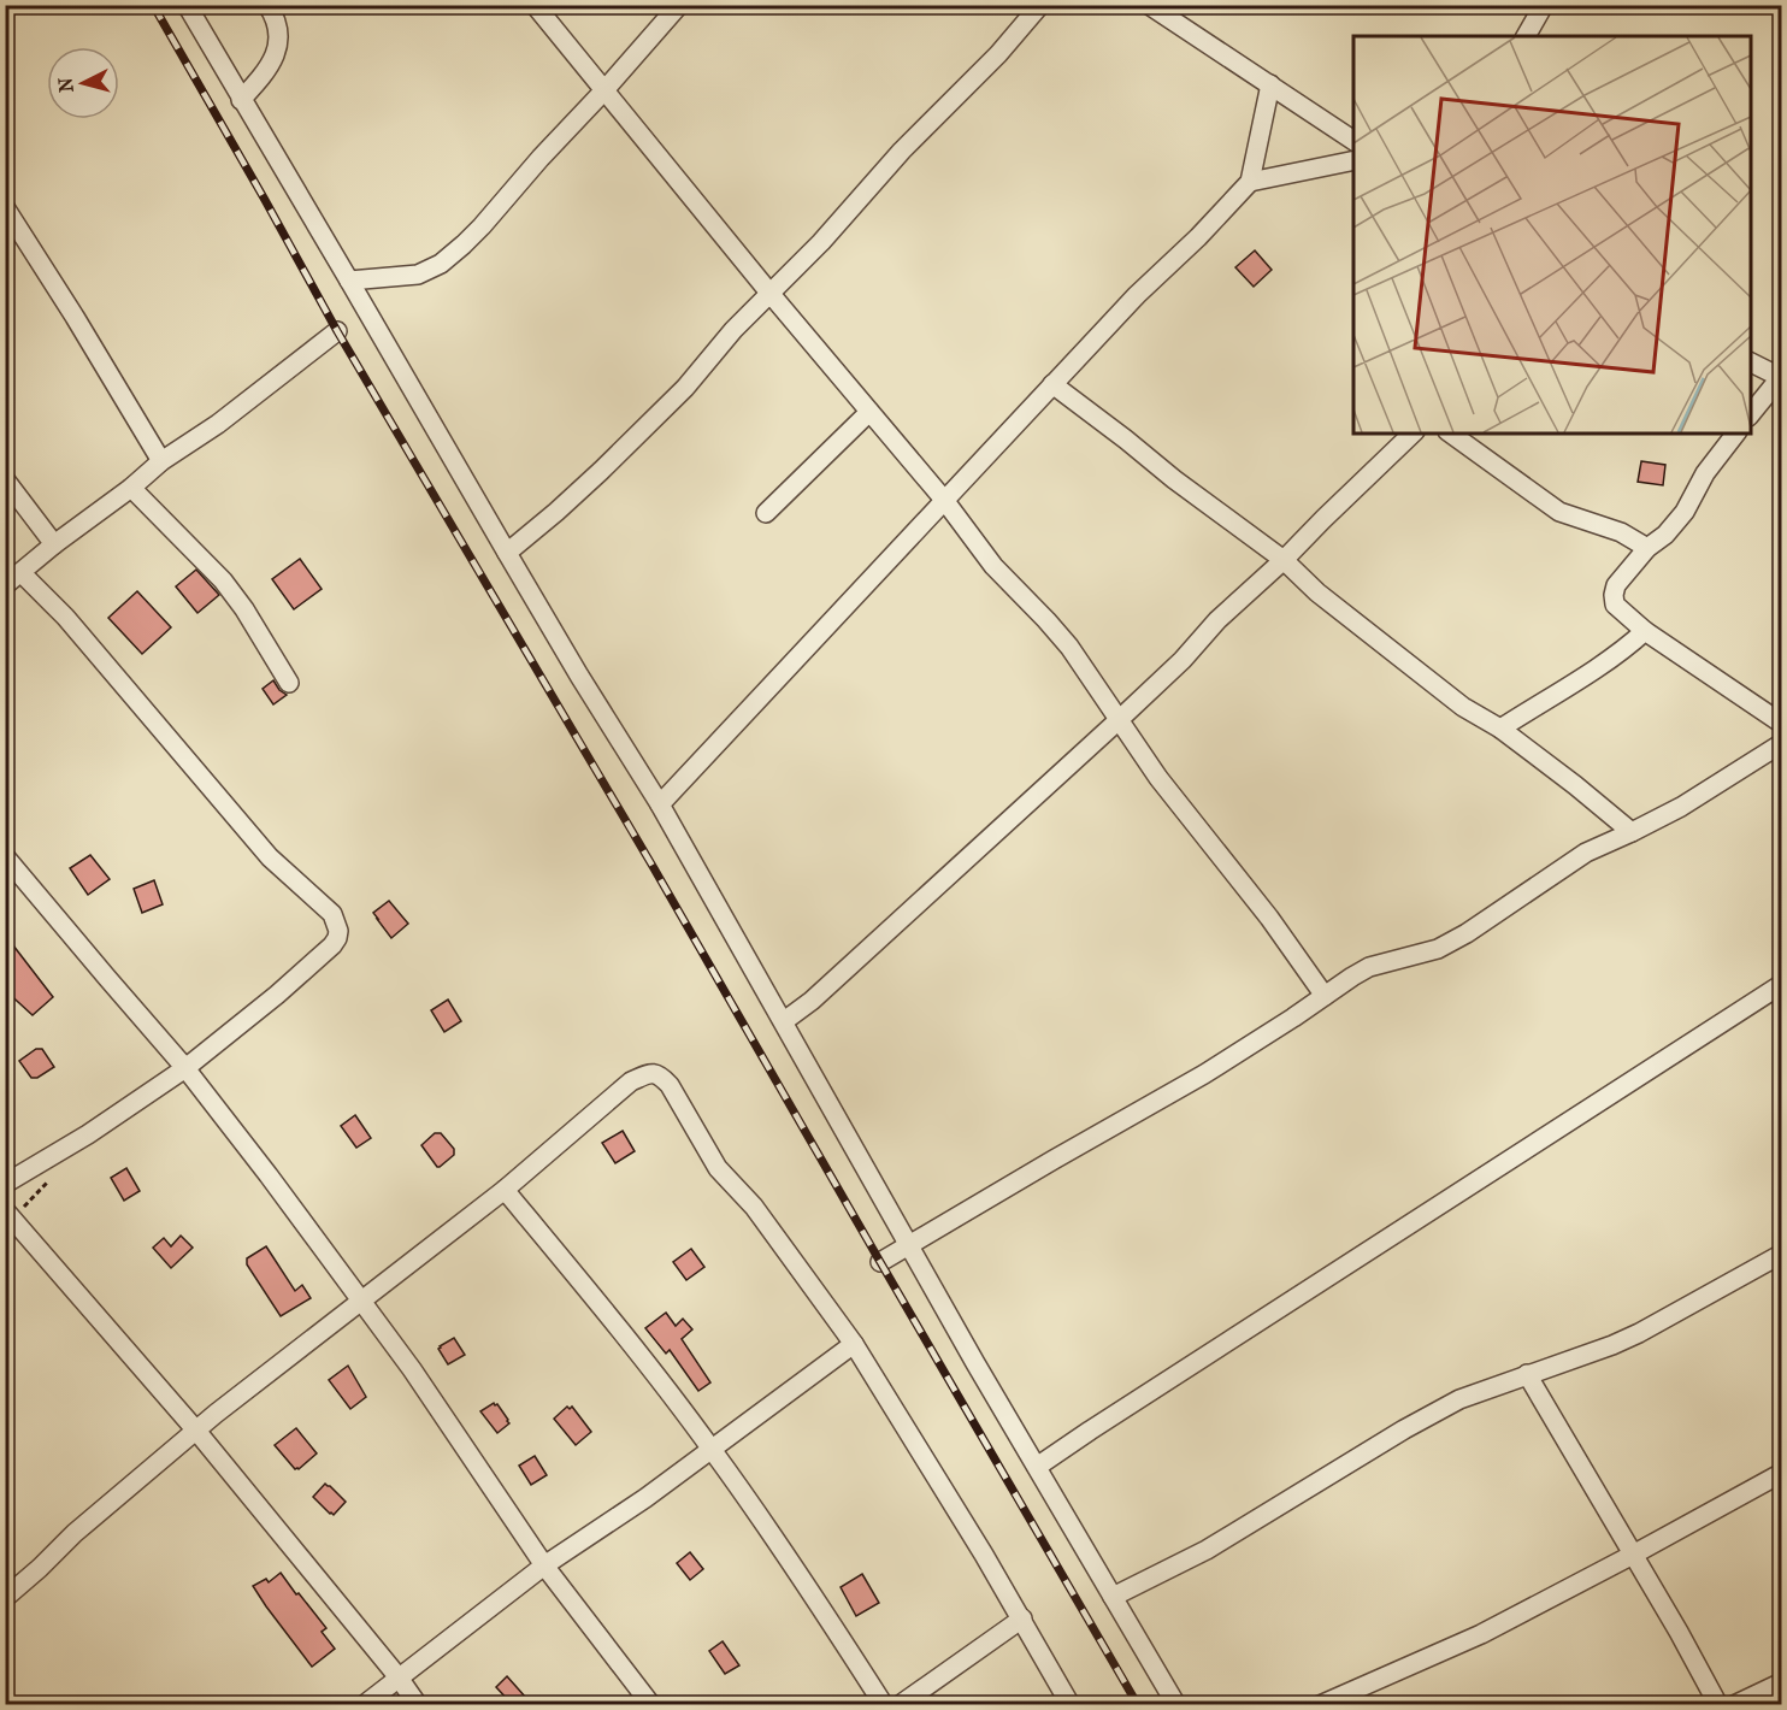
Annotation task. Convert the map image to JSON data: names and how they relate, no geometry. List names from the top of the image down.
{
  "north": "left"
}
